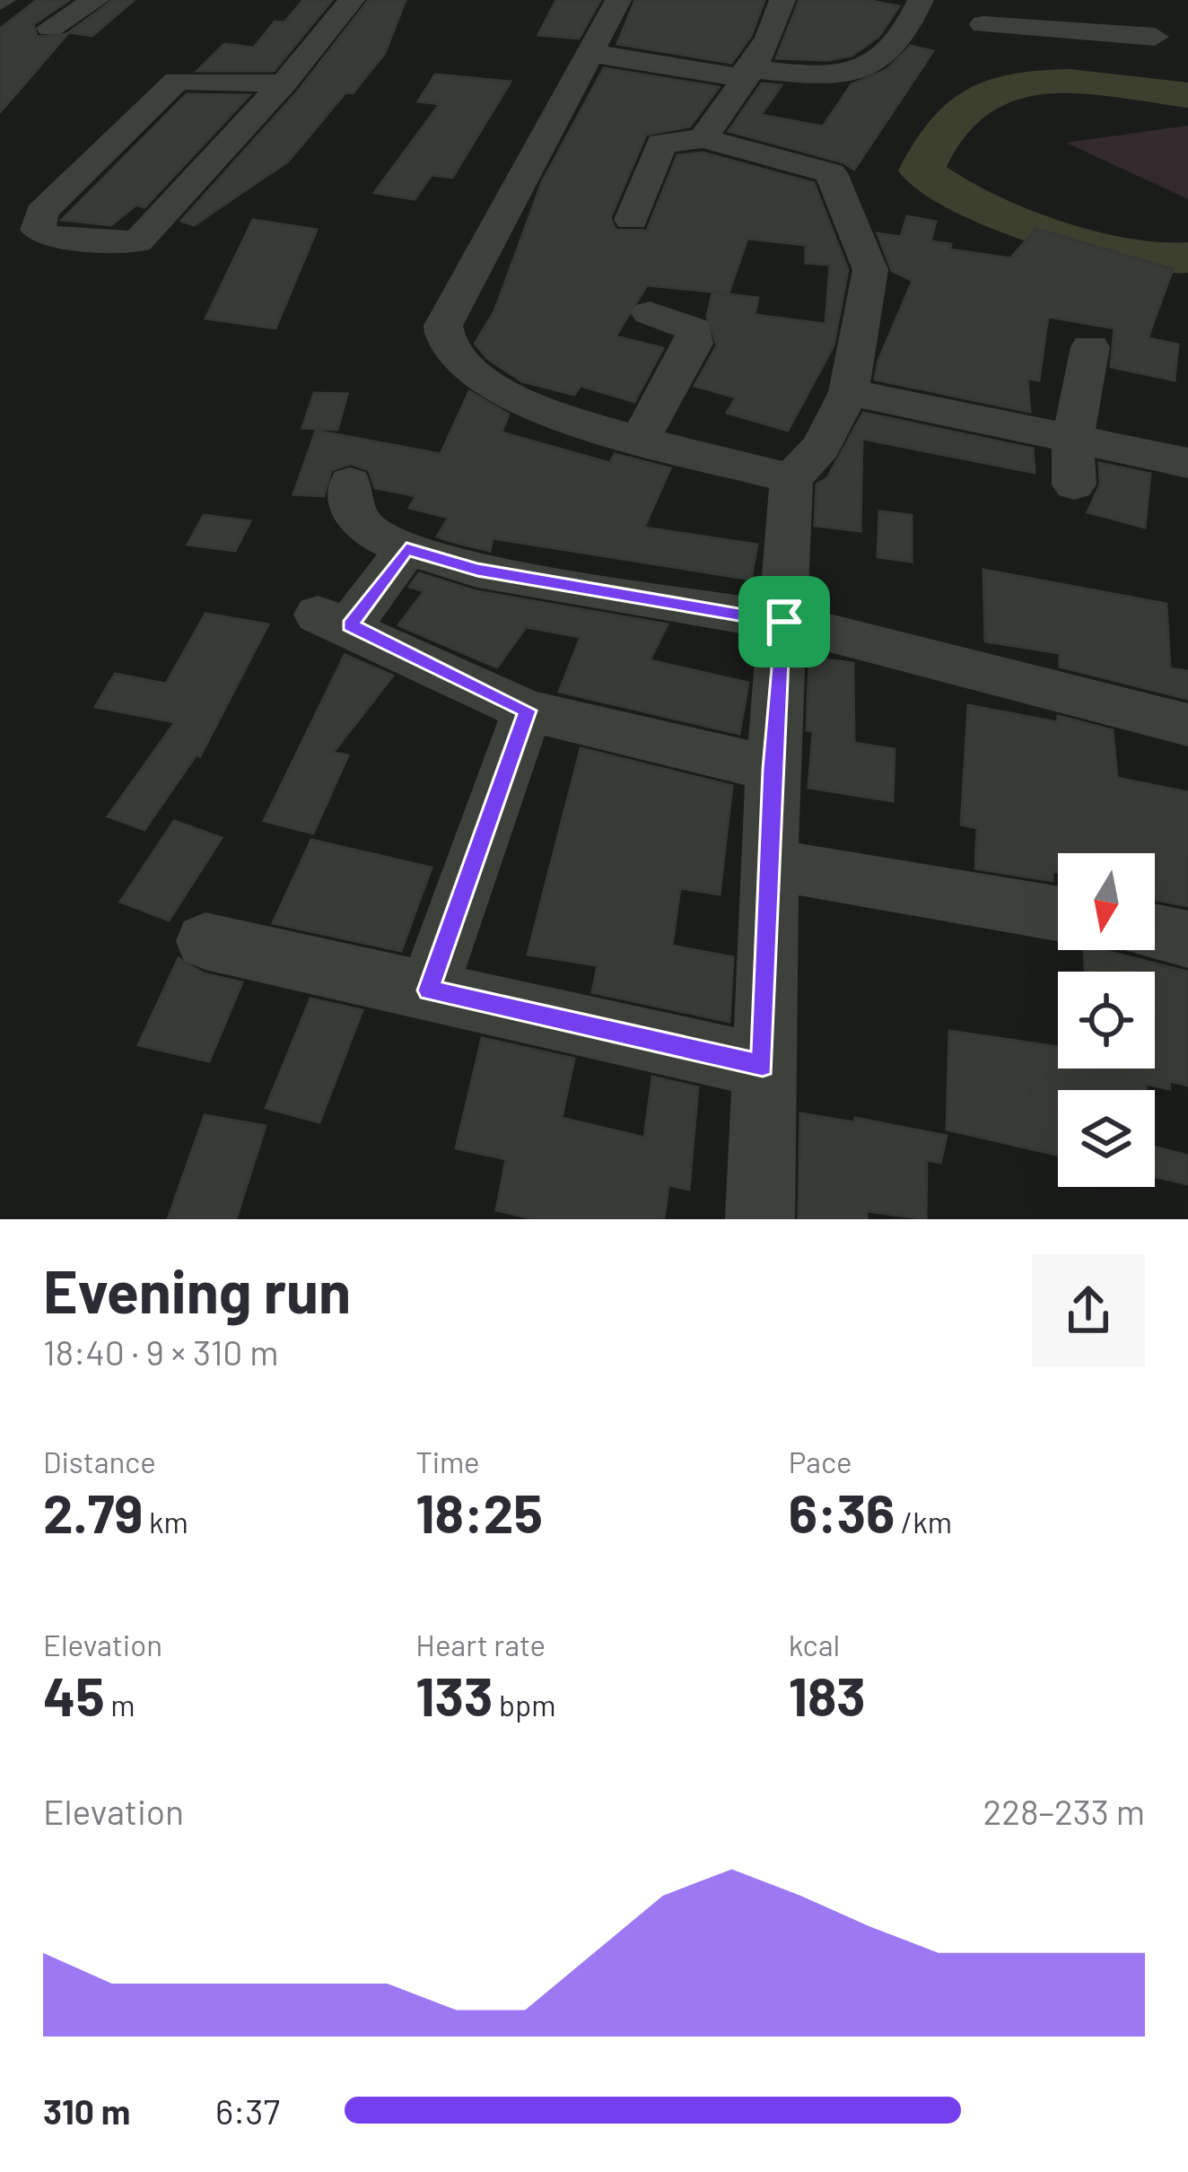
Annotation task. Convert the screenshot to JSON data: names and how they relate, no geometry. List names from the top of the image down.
{
  "north": "bottom",
  "page": {
    "heading": ["Evening run", "18:40 · 9 × 310 m"],
    "stats": [
      ["Distance", "2.79 km"],
      ["Time", "18:25"],
      ["Pace", "6:36 /km"],
      ["Elevation", "45 m"],
      ["Heart rate", "133 bpm"],
      ["kcal", "183"]
    ],
    "chart": ["Elevation", "228–233 m"],
    "list": [
      {
        "name": "310 m",
        "note": "6:37"
      }
    ]
  }
}
